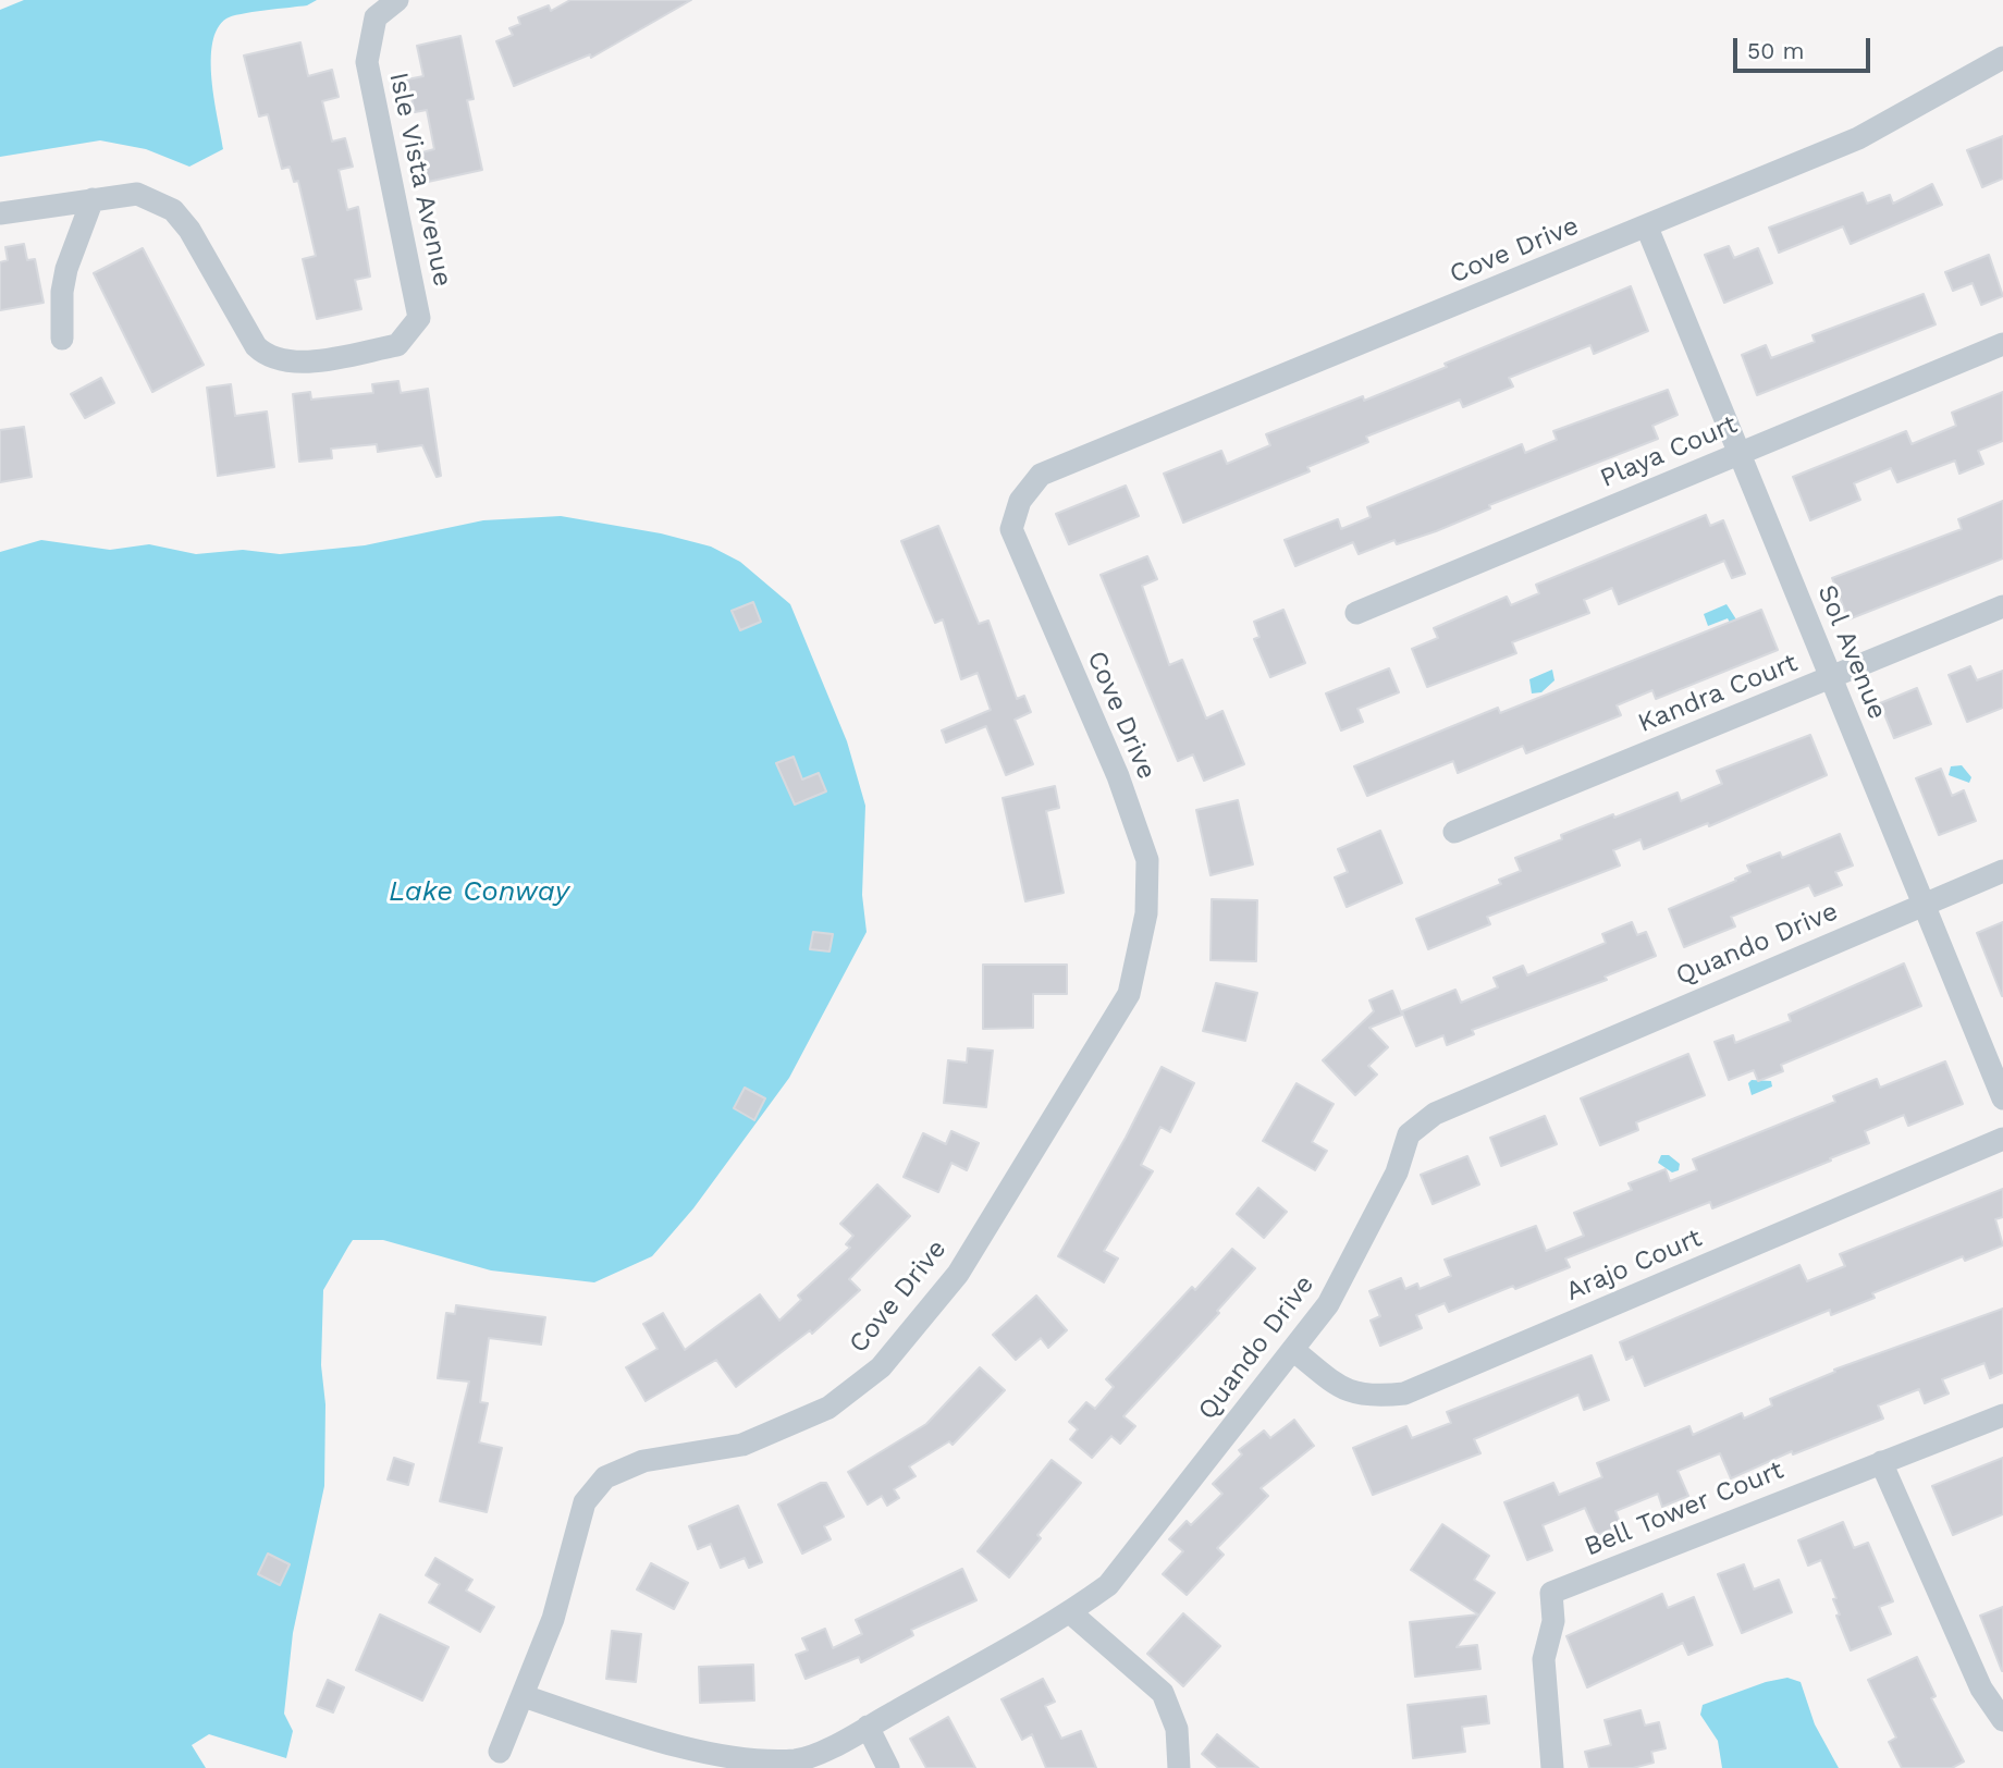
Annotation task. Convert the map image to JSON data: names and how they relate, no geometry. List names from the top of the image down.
{
  "streets": {
    "street": [
      "Isle Vista Avenue",
      "Cove Drive",
      "Playa Court",
      "Sol Avenue",
      "Kandra Court",
      "Quando Drive",
      "Arajo Court",
      "Bell Tower Court"
    ]
  },
  "crossings": [
    ["Cove Drive", "Sol Avenue"],
    ["Cove Drive", "Quando Drive"],
    ["Playa Court", "Sol Avenue"],
    ["Sol Avenue", "Kandra Court"],
    ["Sol Avenue", "Quando Drive"],
    ["Quando Drive", "Arajo Court"]
  ],
  "water": ["Lake Conway"],
  "scale_bar": "50 m"
}
